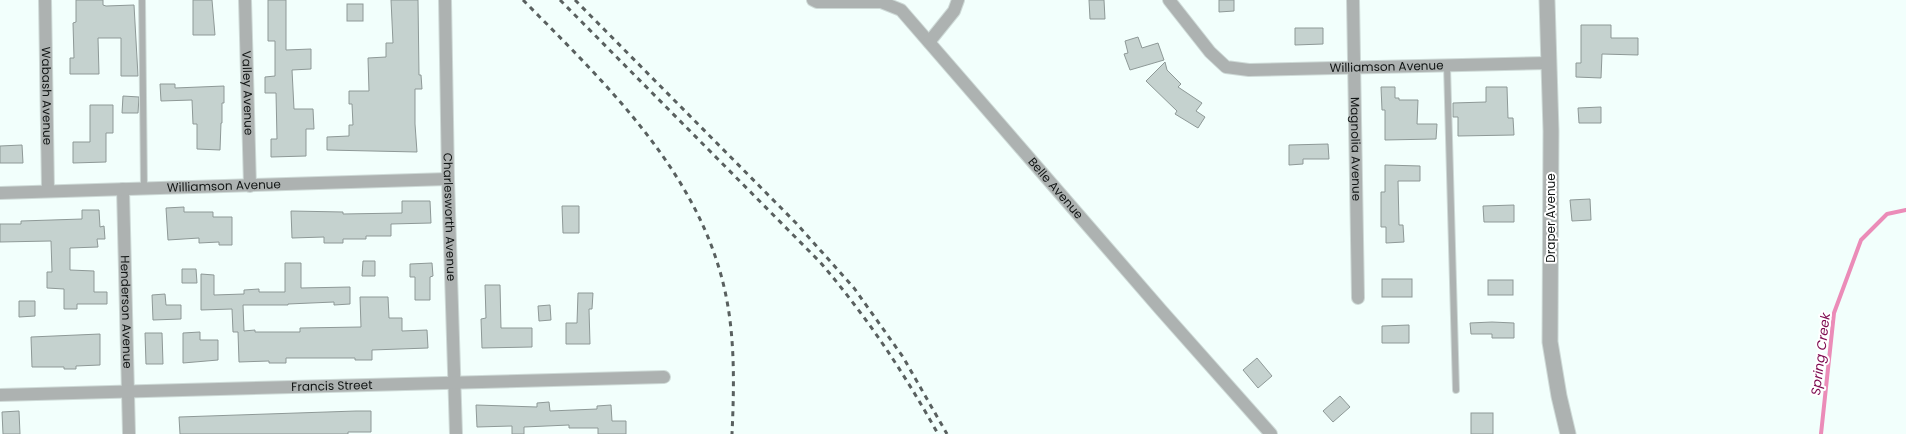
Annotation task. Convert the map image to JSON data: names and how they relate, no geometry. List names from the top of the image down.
{
  "streets": {
    "street": [
      "Williamson Avenue",
      "Valley Avenue",
      "Wabash Avenue",
      "Magnolia Avenue",
      "Belle Avenue",
      "Charlesworth Avenue",
      "Draper Avenue",
      "Henderson Avenue",
      "Francis Street"
    ]
  },
  "crossings": [
    ["Williamson Avenue", "Valley Avenue"],
    ["Williamson Avenue", "Wabash Avenue"],
    ["Williamson Avenue", "Magnolia Avenue"],
    ["Williamson Avenue", "Charlesworth Avenue"],
    ["Williamson Avenue", "Draper Avenue"],
    ["Williamson Avenue", "Henderson Avenue"],
    ["Charlesworth Avenue", "Francis Street"],
    ["Henderson Avenue", "Francis Street"]
  ],
  "water": ["Spring Creek"]
}
